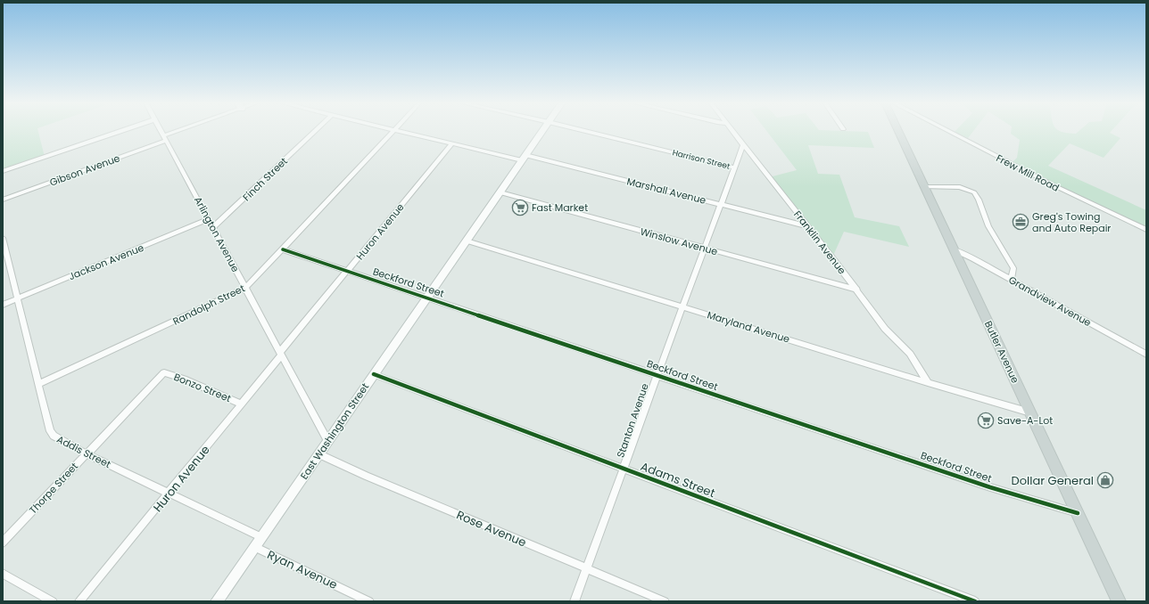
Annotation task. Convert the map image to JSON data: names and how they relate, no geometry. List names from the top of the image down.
{
  "streets": {
    "main road": ["Butler Avenue", "East Washington Street"],
    "street": [
      "Harrison Street",
      "Gibson Avenue",
      "Frew Mill Road",
      "Finch Street",
      "Marshall Avenue",
      "Huron Avenue",
      "Arlington Avenue",
      "Winslow Avenue",
      "Franklin Avenue",
      "Jackson Avenue",
      "Beckford Street",
      "Grandview Avenue",
      "Randolph Street",
      "Maryland Avenue",
      "Bonzo Street",
      "Stanton Avenue",
      "Addis Street",
      "Adams Street",
      "Thorpe Street",
      "Rose Avenue",
      "Ryan Avenue"
    ]
  },
  "crossings": [
    ["Harrison Street", "Stanton Avenue"],
    ["Gibson Avenue", "Arlington Avenue"],
    ["Finch Street", "Arlington Avenue"],
    ["Marshall Avenue", "Huron Avenue"],
    ["Marshall Avenue", "Franklin Avenue"],
    ["Marshall Avenue", "Stanton Avenue"],
    ["Marshall Avenue", "East Washington Street"],
    ["Huron Avenue", "Arlington Avenue"],
    ["Huron Avenue", "Beckford Street"],
    ["Huron Avenue", "Bonzo Street"],
    ["Huron Avenue", "Addis Street"],
    ["Arlington Avenue", "Jackson Avenue"],
    ["Arlington Avenue", "Randolph Street"],
    ["Arlington Avenue", "East Washington Street"],
    ["Winslow Avenue", "Franklin Avenue"],
    ["Winslow Avenue", "Stanton Avenue"],
    ["Winslow Avenue", "East Washington Street"],
    ["Franklin Avenue", "Maryland Avenue"],
    ["Franklin Avenue", "Stanton Avenue"],
    ["Jackson Avenue", "Addis Street"],
    ["Beckford Street", "Randolph Street"],
    ["Beckford Street", "Butler Avenue"],
    ["Beckford Street", "Stanton Avenue"],
    ["Beckford Street", "East Washington Street"],
    ["Grandview Avenue", "Butler Avenue"],
    ["Randolph Street", "Addis Street"],
    ["Maryland Avenue", "Butler Avenue"],
    ["Maryland Avenue", "Stanton Avenue"],
    ["Maryland Avenue", "East Washington Street"],
    ["Bonzo Street", "Thorpe Street"],
    ["Stanton Avenue", "Adams Street"],
    ["Stanton Avenue", "Rose Avenue"],
    ["East Washington Street", "Addis Street"],
    ["East Washington Street", "Adams Street"],
    ["East Washington Street", "Rose Avenue"],
    ["East Washington Street", "Ryan Avenue"],
    ["Addis Street", "Thorpe Street"]
  ],
  "places": {
    "supermarket": ["Fast Market", "Save-A-Lot"],
    "office": ["Greg's Towing and Auto Repair"],
    "shop": ["Dollar General"]
  }
}
